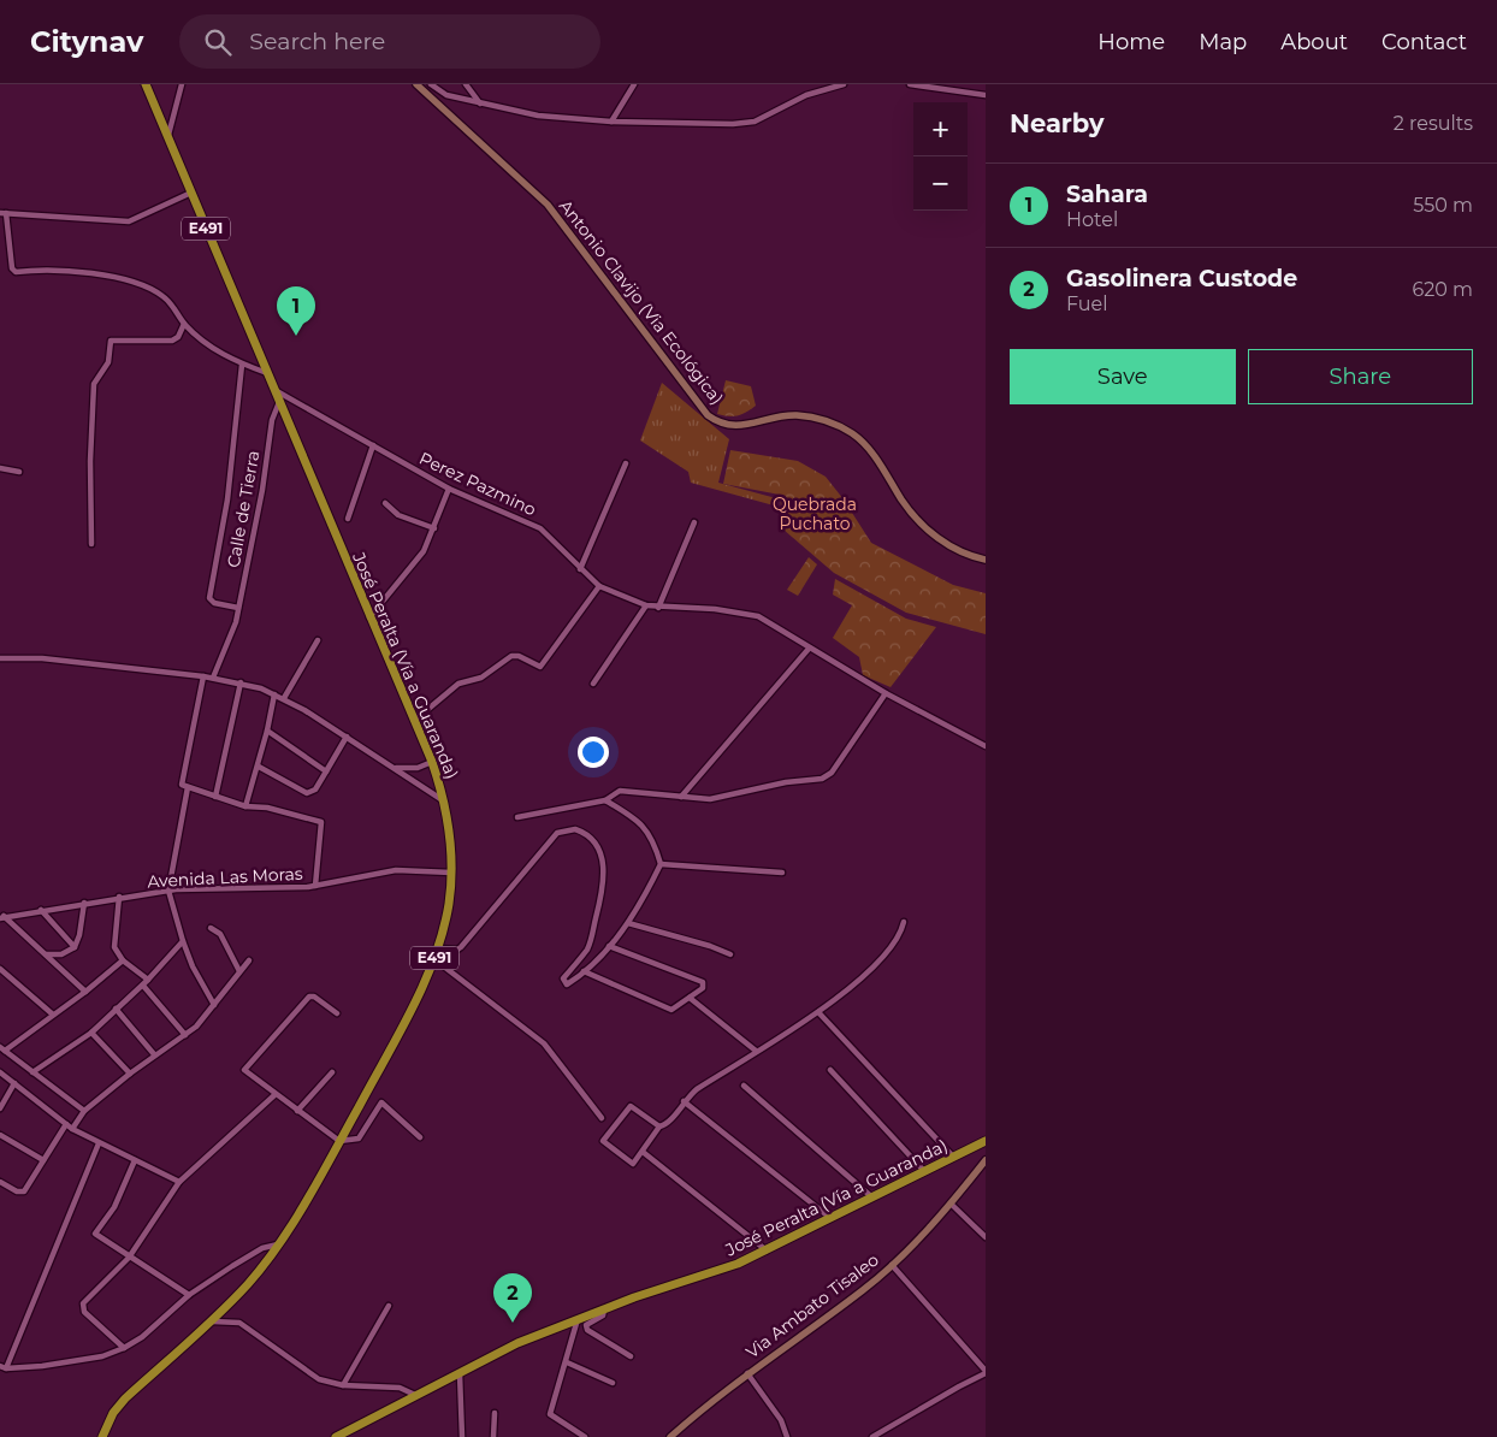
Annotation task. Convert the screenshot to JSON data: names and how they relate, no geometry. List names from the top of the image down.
{
  "streets": {
    "highway": ["E491", "José Peralta (Vía a Guaranda)"],
    "main road": ["Antonio Clavijo (Via Ecológica)", "Via Ambato Tisaleo"],
    "street": ["Perez Pazmino", "Calle de Tierra", "Avenida Las Moras"]
  },
  "crossings": [
    ["Perez Pazmino", "José Peralta (Vía a Guaranda)"],
    ["Calle de Tierra", "José Peralta (Vía a Guaranda)"],
    ["José Peralta (Vía a Guaranda)", "Avenida Las Moras"]
  ],
  "parks": ["Quebrada Puchato"],
  "page": {
    "header": "Citynav",
    "search": "Search here",
    "nav": [
      "Home",
      "Map",
      "About",
      "Contact"
    ],
    "heading": ["Nearby", "2 results"],
    "map_buttons": ["+", "−"],
    "list": [
      {
        "mark": "1",
        "name": "Sahara",
        "note": "Hotel",
        "value": "550 m"
      },
      {
        "mark": "2",
        "name": "Gasolinera Custode",
        "note": "Fuel",
        "value": "620 m"
      }
    ],
    "pins": ["1", "2"],
    "buttons": ["Save", "Share"]
  }
}
